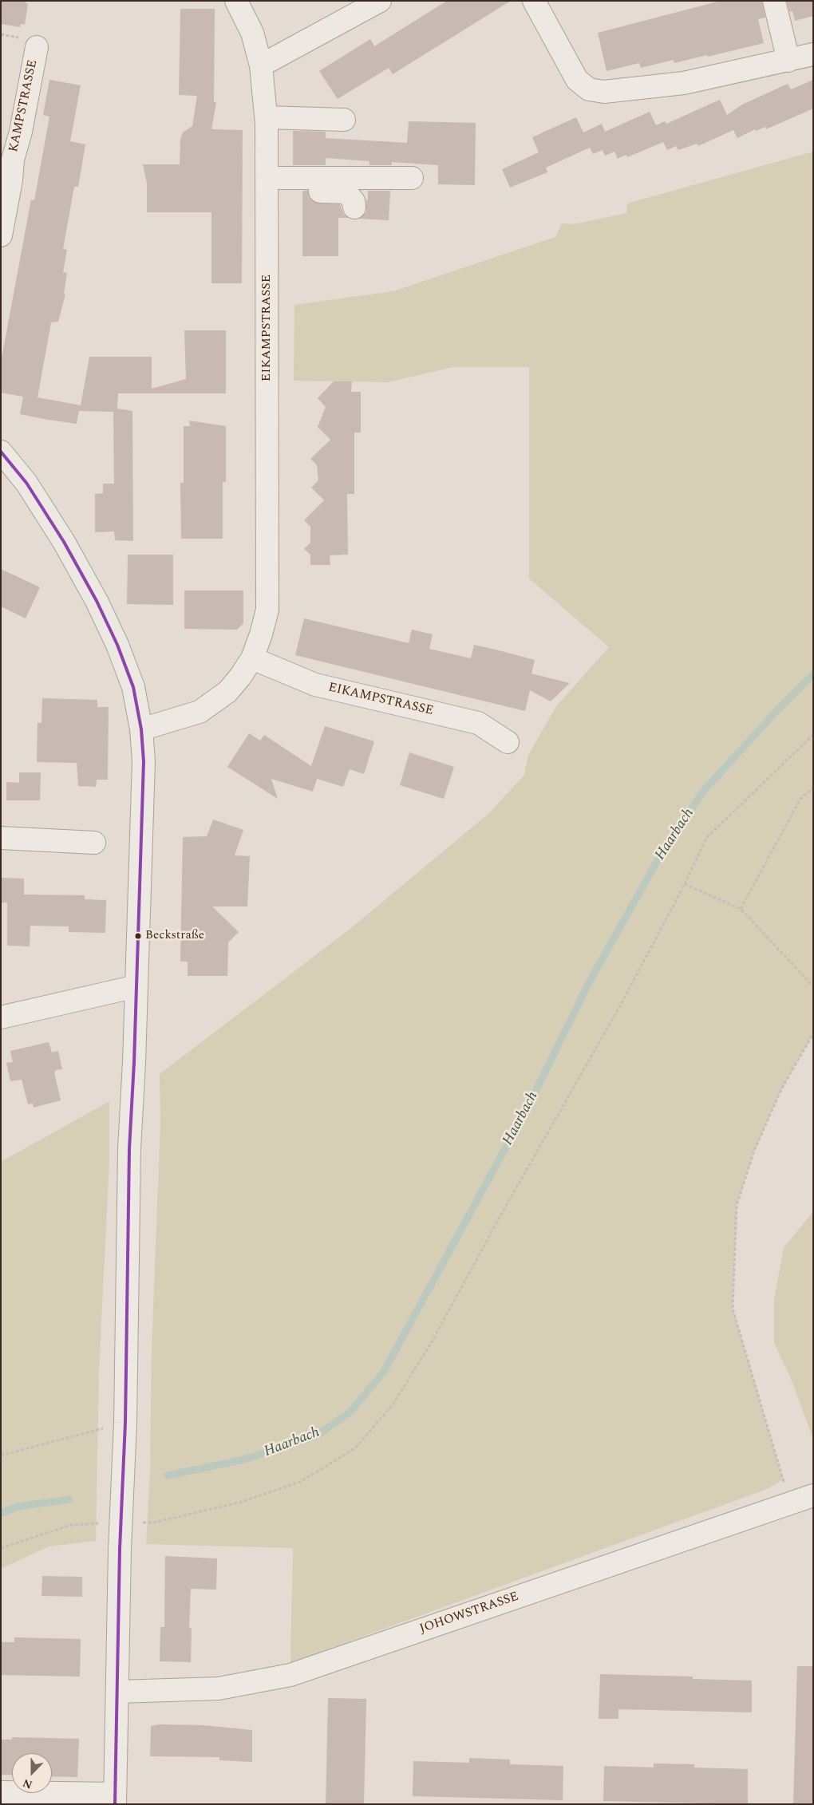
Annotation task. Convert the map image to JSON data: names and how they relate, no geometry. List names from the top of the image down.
{
  "streets": {
    "street": ["KAMPSTRASSE", "EIKAMPSTRASSE", "JOHOWSTRASSE"]
  },
  "water": ["Haarbach"],
  "places": ["Beckstraße"],
  "north": "bottom"
}
